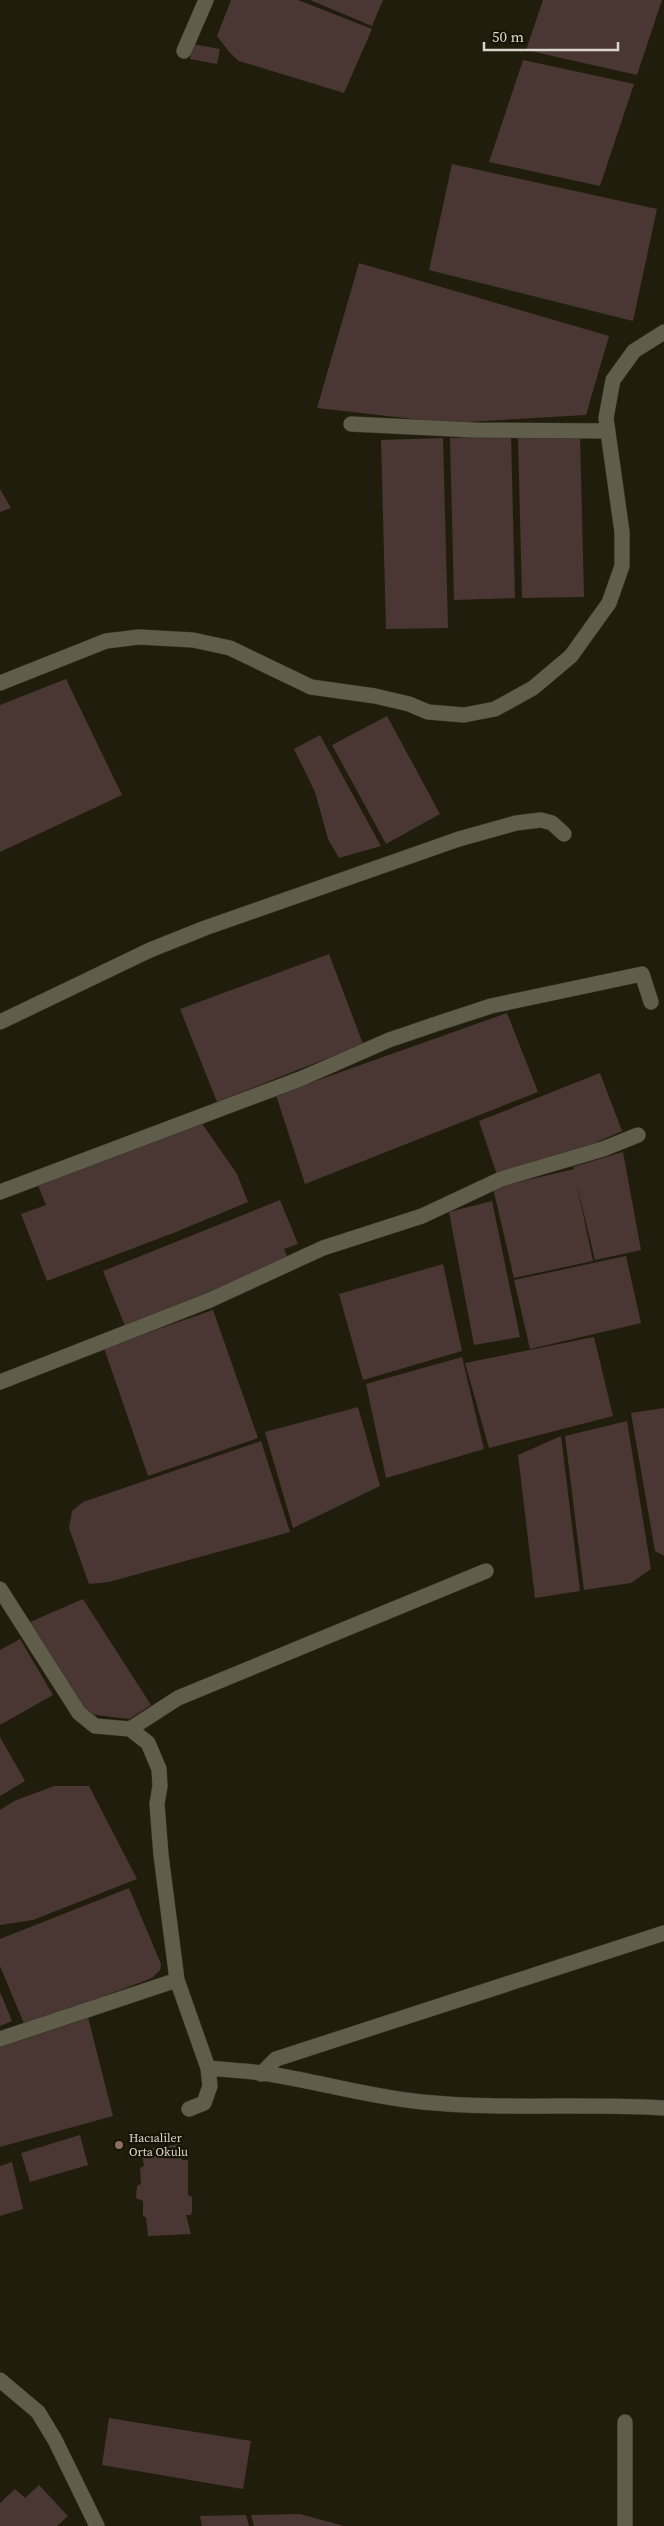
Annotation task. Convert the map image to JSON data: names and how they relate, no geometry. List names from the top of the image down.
{
  "places": ["Hacıaliler Orta Okulu"],
  "scale_bar": "50 m"
}
